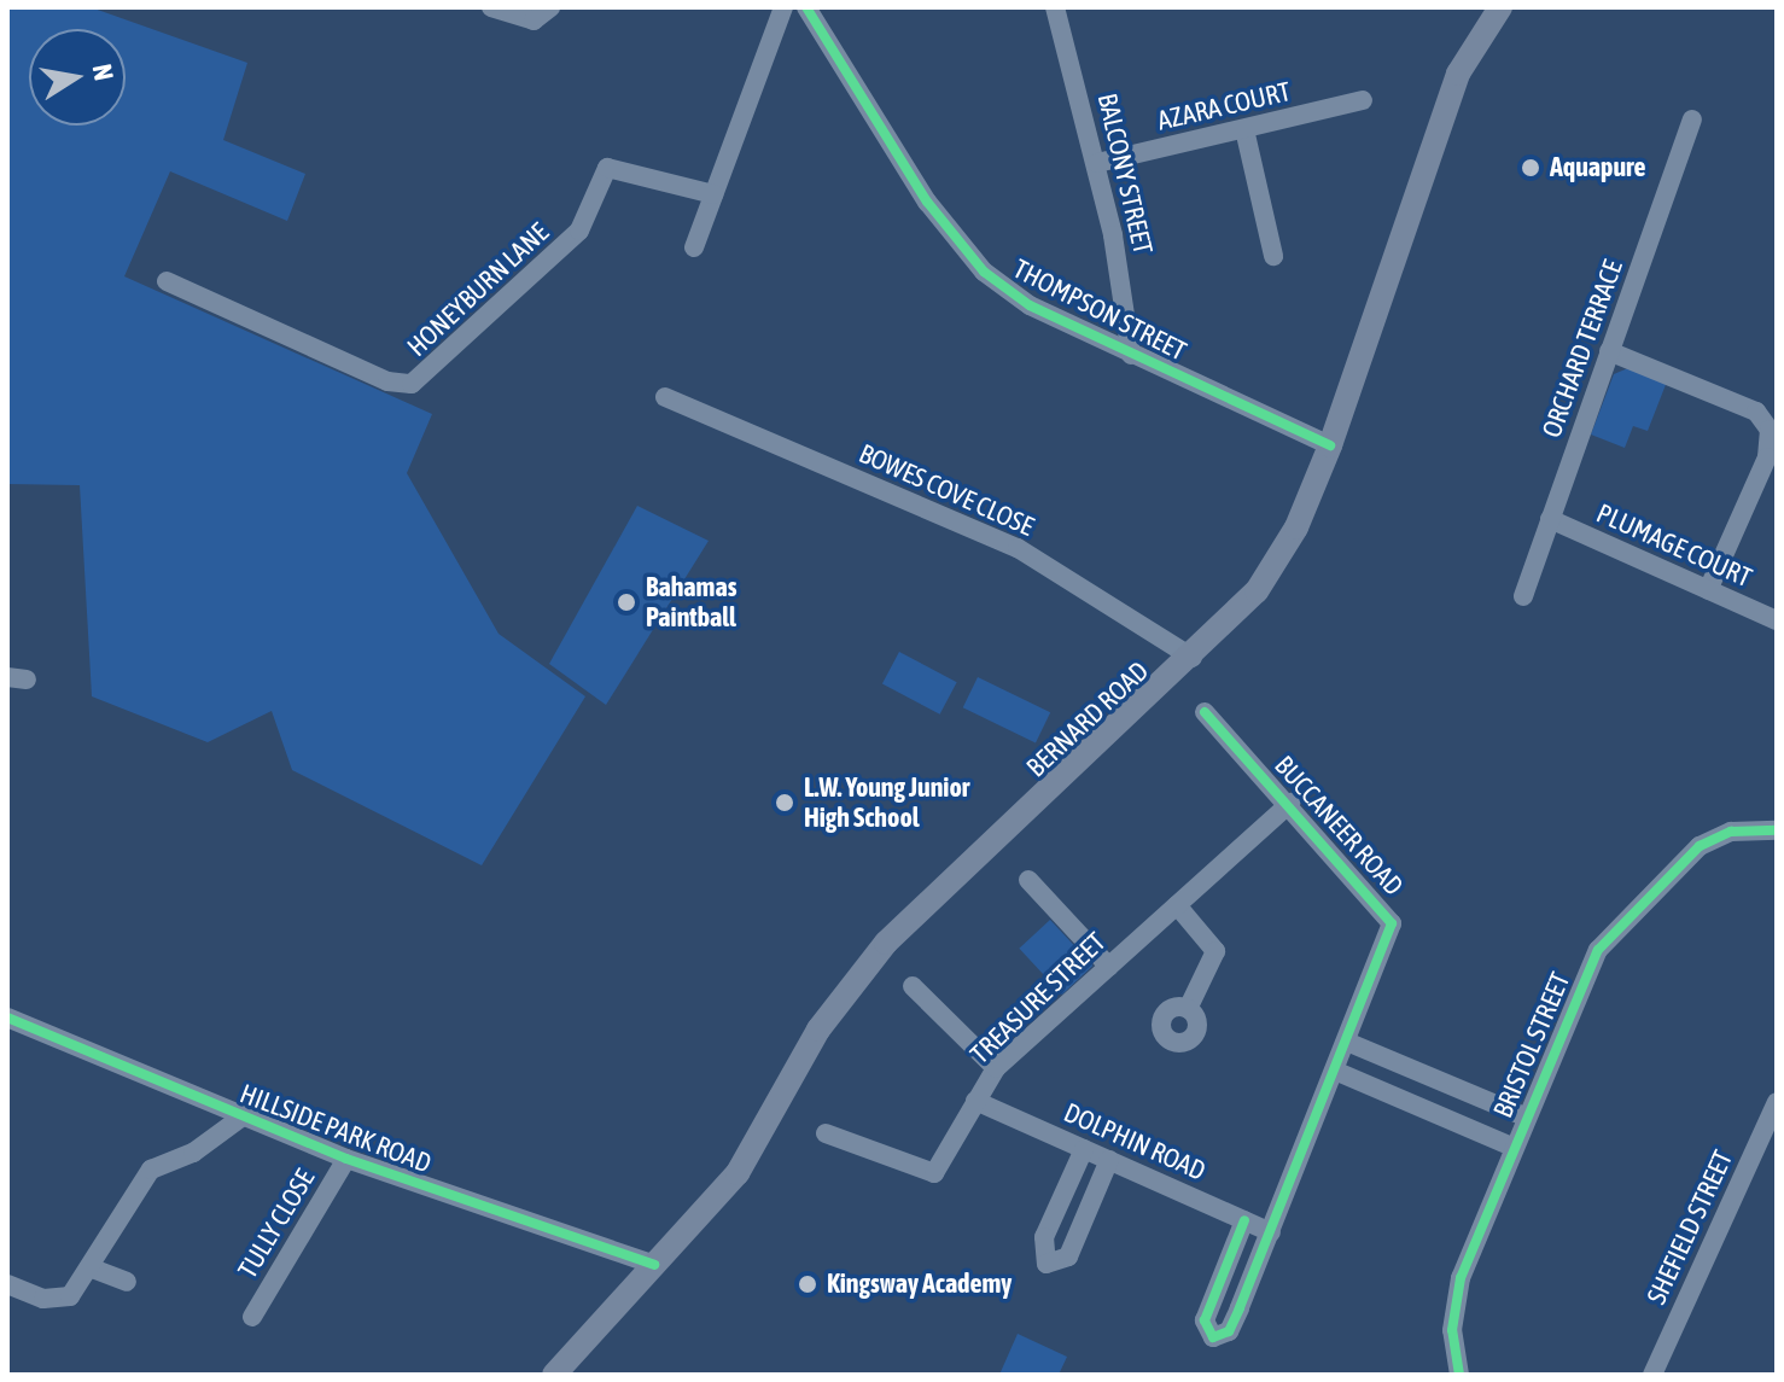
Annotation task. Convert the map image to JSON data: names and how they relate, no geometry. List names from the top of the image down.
{
  "streets": {
    "main road": ["BERNARD ROAD"],
    "street": [
      "AZARA COURT",
      "BALCONY STREET",
      "HONEYBURN LANE",
      "THOMPSON STREET",
      "ORCHARD TERRACE",
      "BOWES COVE CLOSE",
      "PLUMAGE COURT",
      "BUCCANEER ROAD",
      "TREASURE STREET",
      "BRISTOL STREET",
      "HILLSIDE PARK ROAD",
      "DOLPHIN ROAD",
      "TULLY CLOSE",
      "SHEFIELD STREET"
    ]
  },
  "crossings": [
    ["AZARA COURT", "BALCONY STREET"],
    ["BALCONY STREET", "THOMPSON STREET"],
    ["THOMPSON STREET", "BERNARD ROAD"],
    ["ORCHARD TERRACE", "PLUMAGE COURT"],
    ["BOWES COVE CLOSE", "BERNARD ROAD"],
    ["BERNARD ROAD", "HILLSIDE PARK ROAD"],
    ["BUCCANEER ROAD", "TREASURE STREET"],
    ["BUCCANEER ROAD", "DOLPHIN ROAD"],
    ["TREASURE STREET", "DOLPHIN ROAD"],
    ["HILLSIDE PARK ROAD", "TULLY CLOSE"]
  ],
  "places": [
    "Aquapure",
    "Bahamas Paintball",
    "L.W. Young Junior High School",
    "Kingsway Academy"
  ],
  "north": "right"
}
